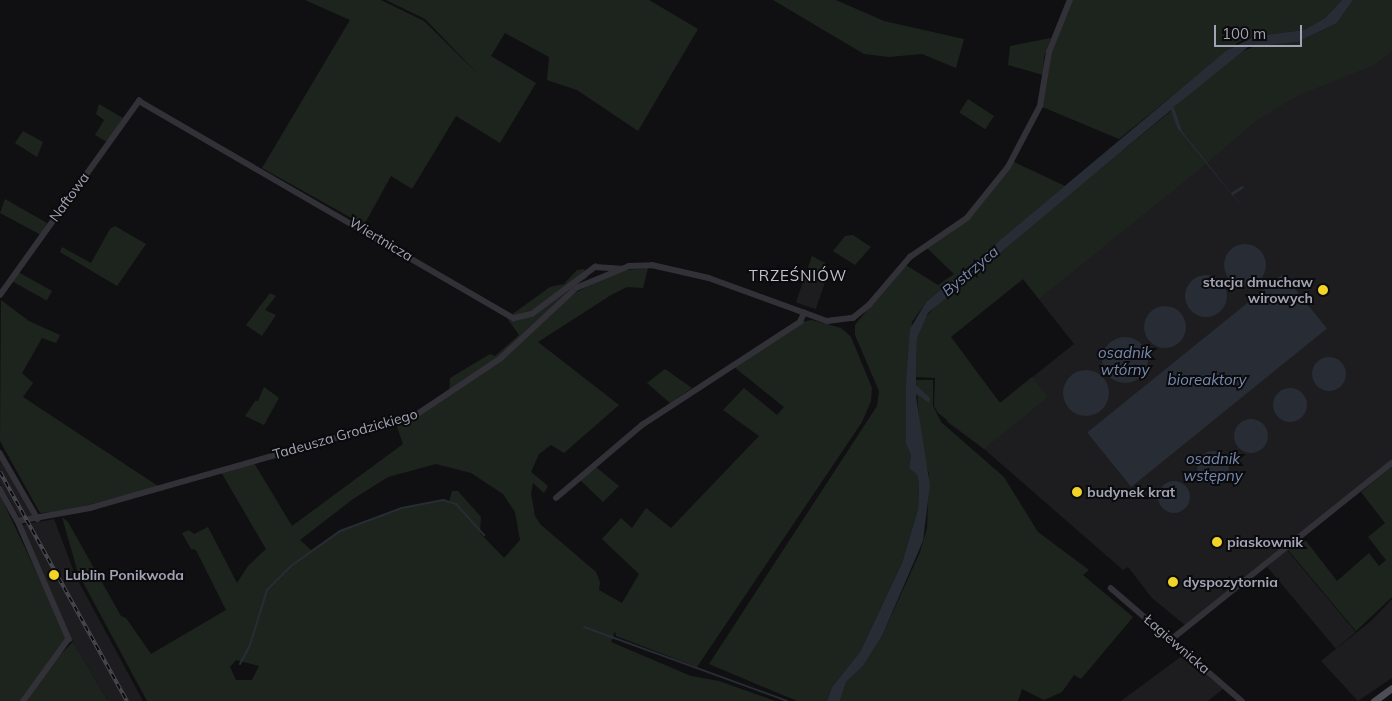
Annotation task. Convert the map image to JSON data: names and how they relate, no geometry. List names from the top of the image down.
{
  "streets": {
    "street": [
      "Naftowa",
      "Wiertnicza",
      "Tadeusza Grodzickiego",
      "Łagiewnicka"
    ]
  },
  "crossings": [
    ["Naftowa", "Wiertnicza"],
    ["Wiertnicza", "Tadeusza Grodzickiego"]
  ],
  "districts": ["TRZEŚNIÓW"],
  "water": [
    "Bystrzyca",
    "osadnik wtórny",
    "bioreaktory",
    "osadnik wstępny"
  ],
  "places": [
    "stacja dmuchaw wirowych",
    "budynek krat",
    "piaskownik",
    "Lublin Ponikwoda",
    "dyspozytornia"
  ],
  "scale_bar": "100 m"
}
